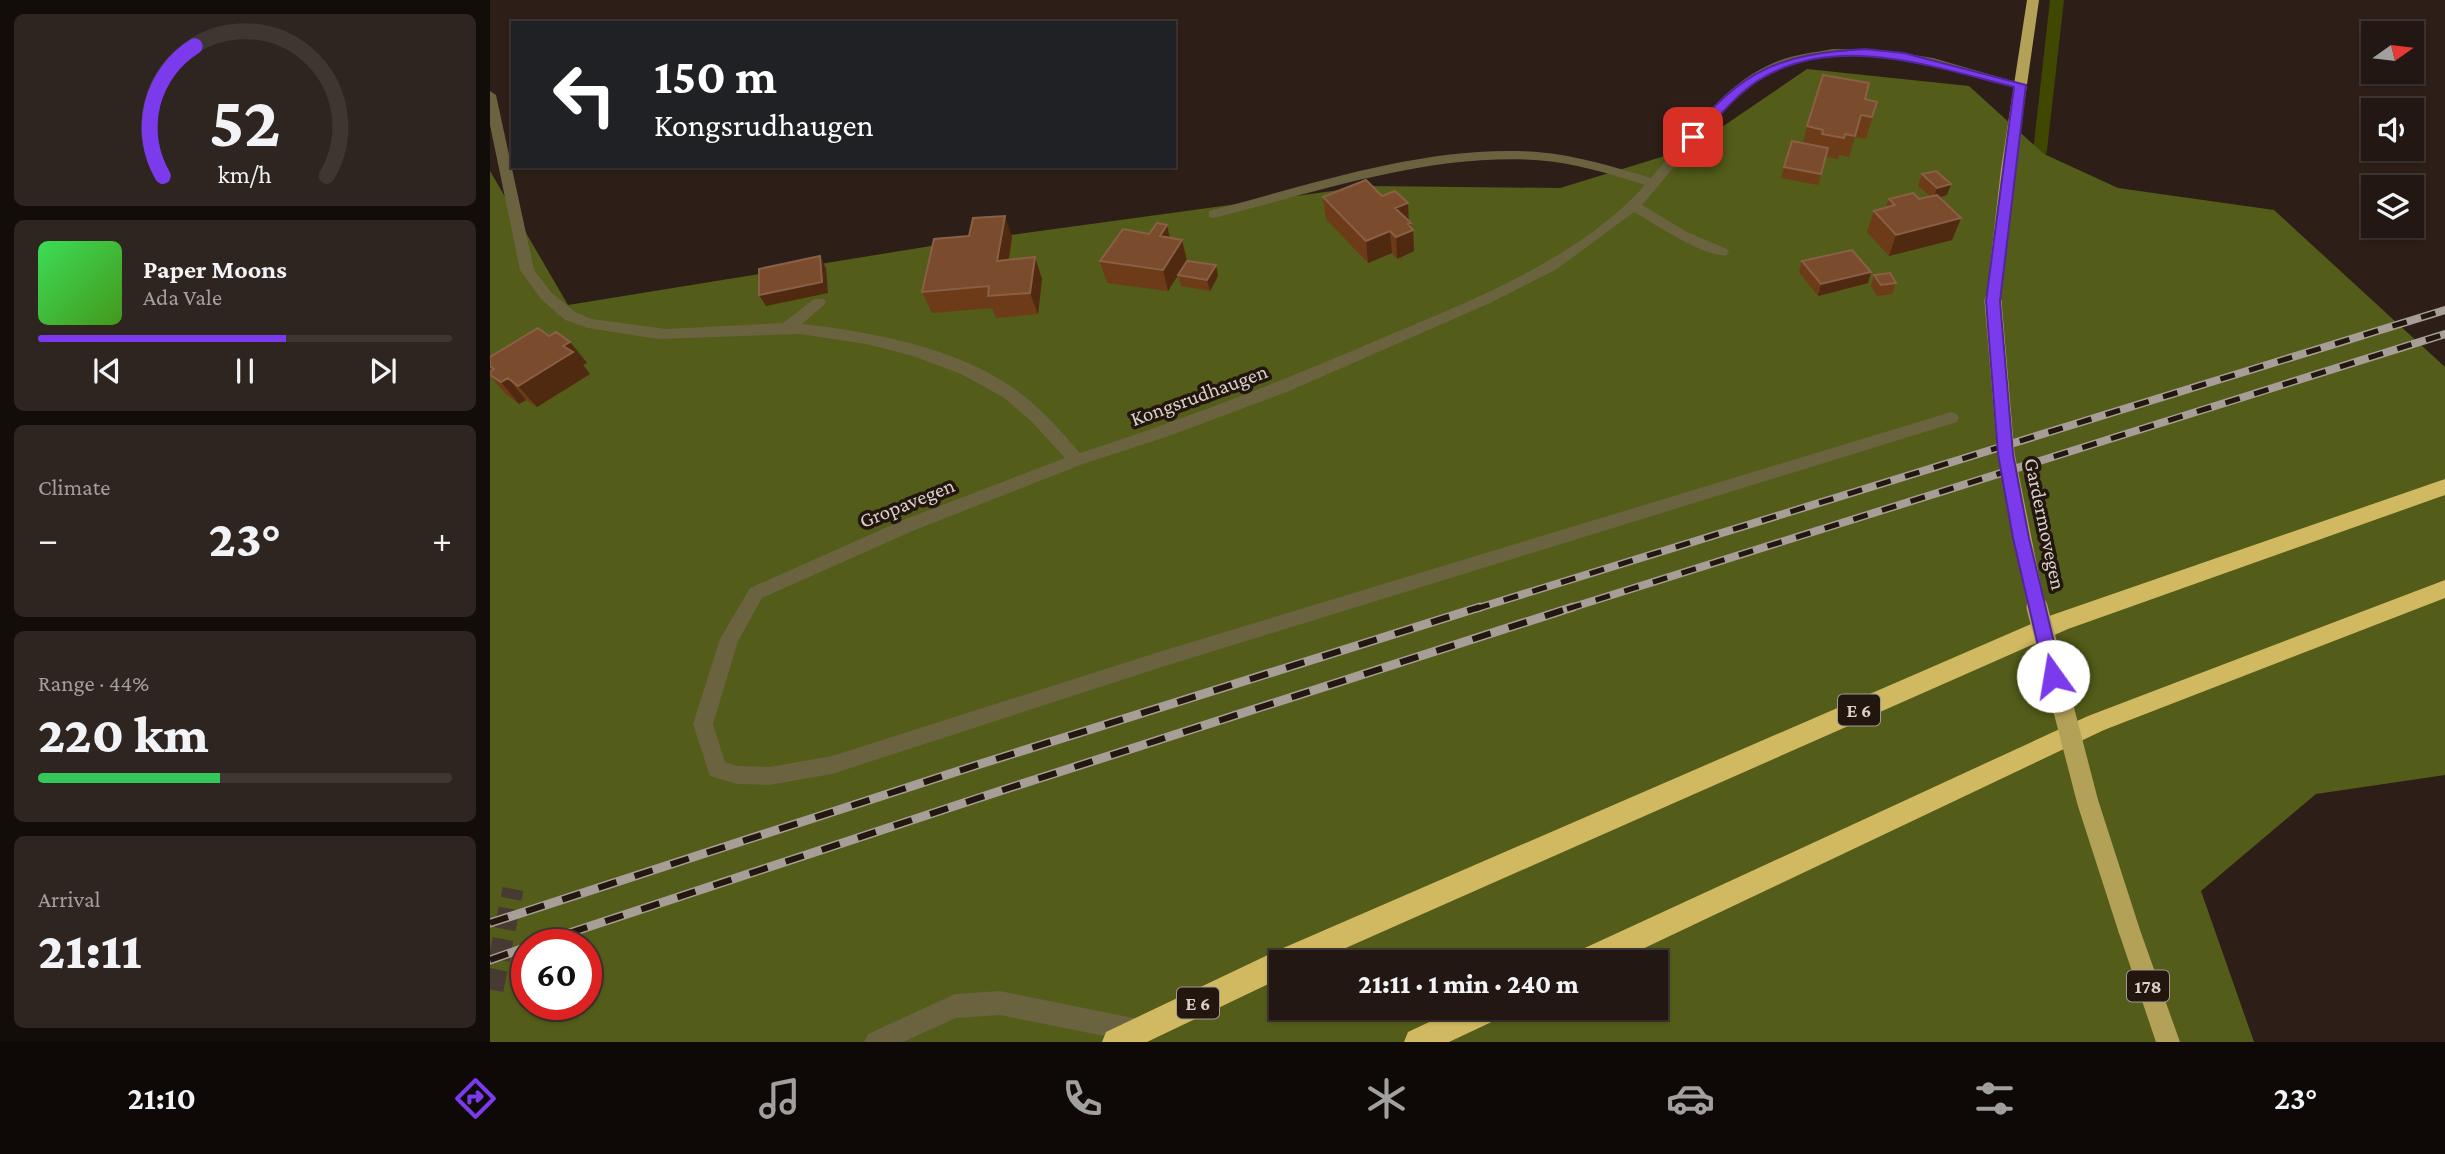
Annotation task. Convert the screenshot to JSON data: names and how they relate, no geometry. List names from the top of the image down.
{
  "streets": {
    "highway": ["E 6"],
    "main road": ["Gardermovegen", "178"],
    "street": ["Kongsrudhaugen", "Gropavegen"]
  },
  "crossings": [
    ["Kongsrudhaugen", "Gropavegen"],
    ["Kongsrudhaugen", "Gardermovegen"]
  ],
  "north": "right",
  "page": {
    "turn": ["150 m", "Kongsrudhaugen"],
    "song": ["Paper Moons", "Ada Vale"],
    "tile": [
      "Climate",
      ["Range · 44%", "220 km"],
      ["Arrival", "21:11"]
    ],
    "heat": ["−", "23°", "+"],
    "limit": "60",
    "trip": "21:11 · 1 min · 240 m",
    "tabs": ["21:10", "23°"],
    "gauge": ["52", "km/h"]
  }
}
